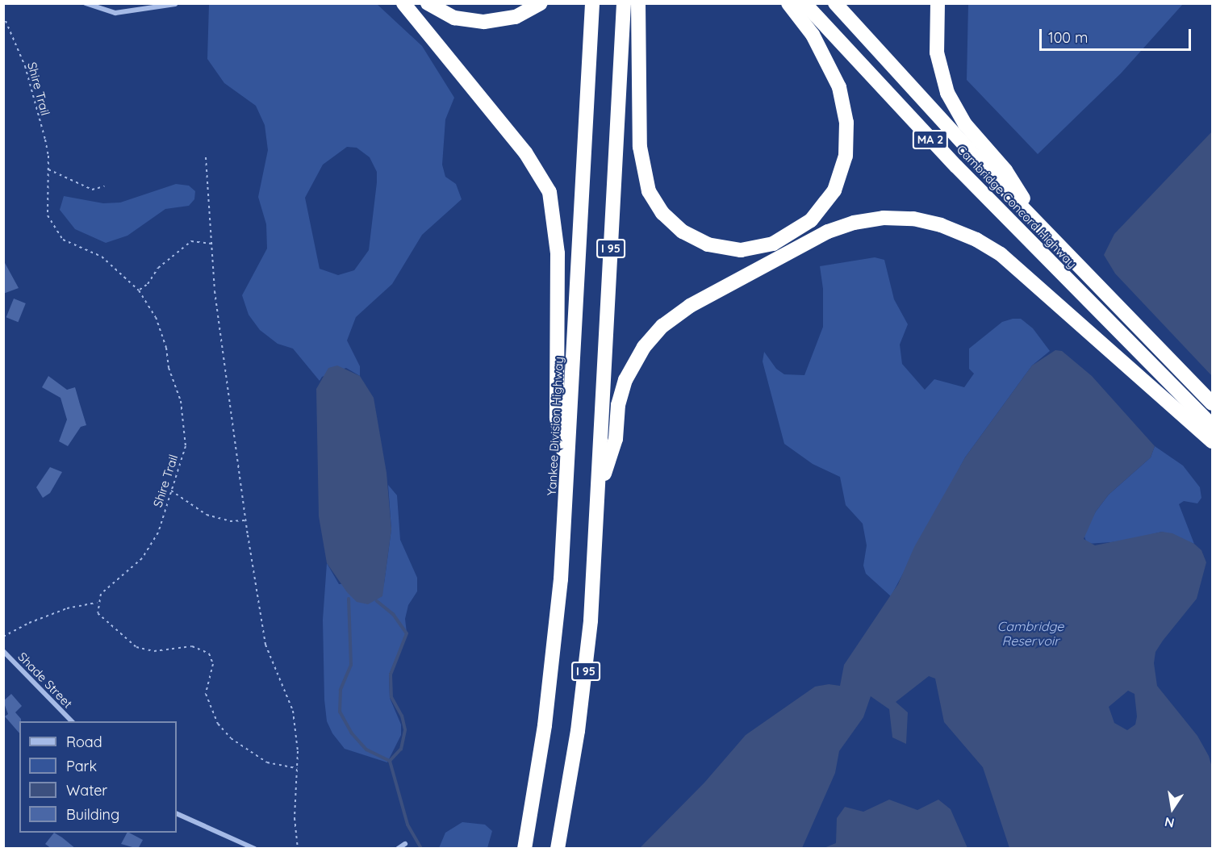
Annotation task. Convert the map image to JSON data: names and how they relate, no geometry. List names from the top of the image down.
{
  "streets": {
    "highway": [
      "MA 2",
      "Cambridge Concord Highway",
      "I 95",
      "Yankee Division Highway"
    ],
    "street": ["Shade Street"],
    "path": ["Shire Trail"]
  },
  "water": ["Cambridge Reservoir"],
  "legend": [
    "Road",
    "Park",
    "Water",
    "Building"
  ],
  "scale_bar": "100 m",
  "north": "bottom"
}
